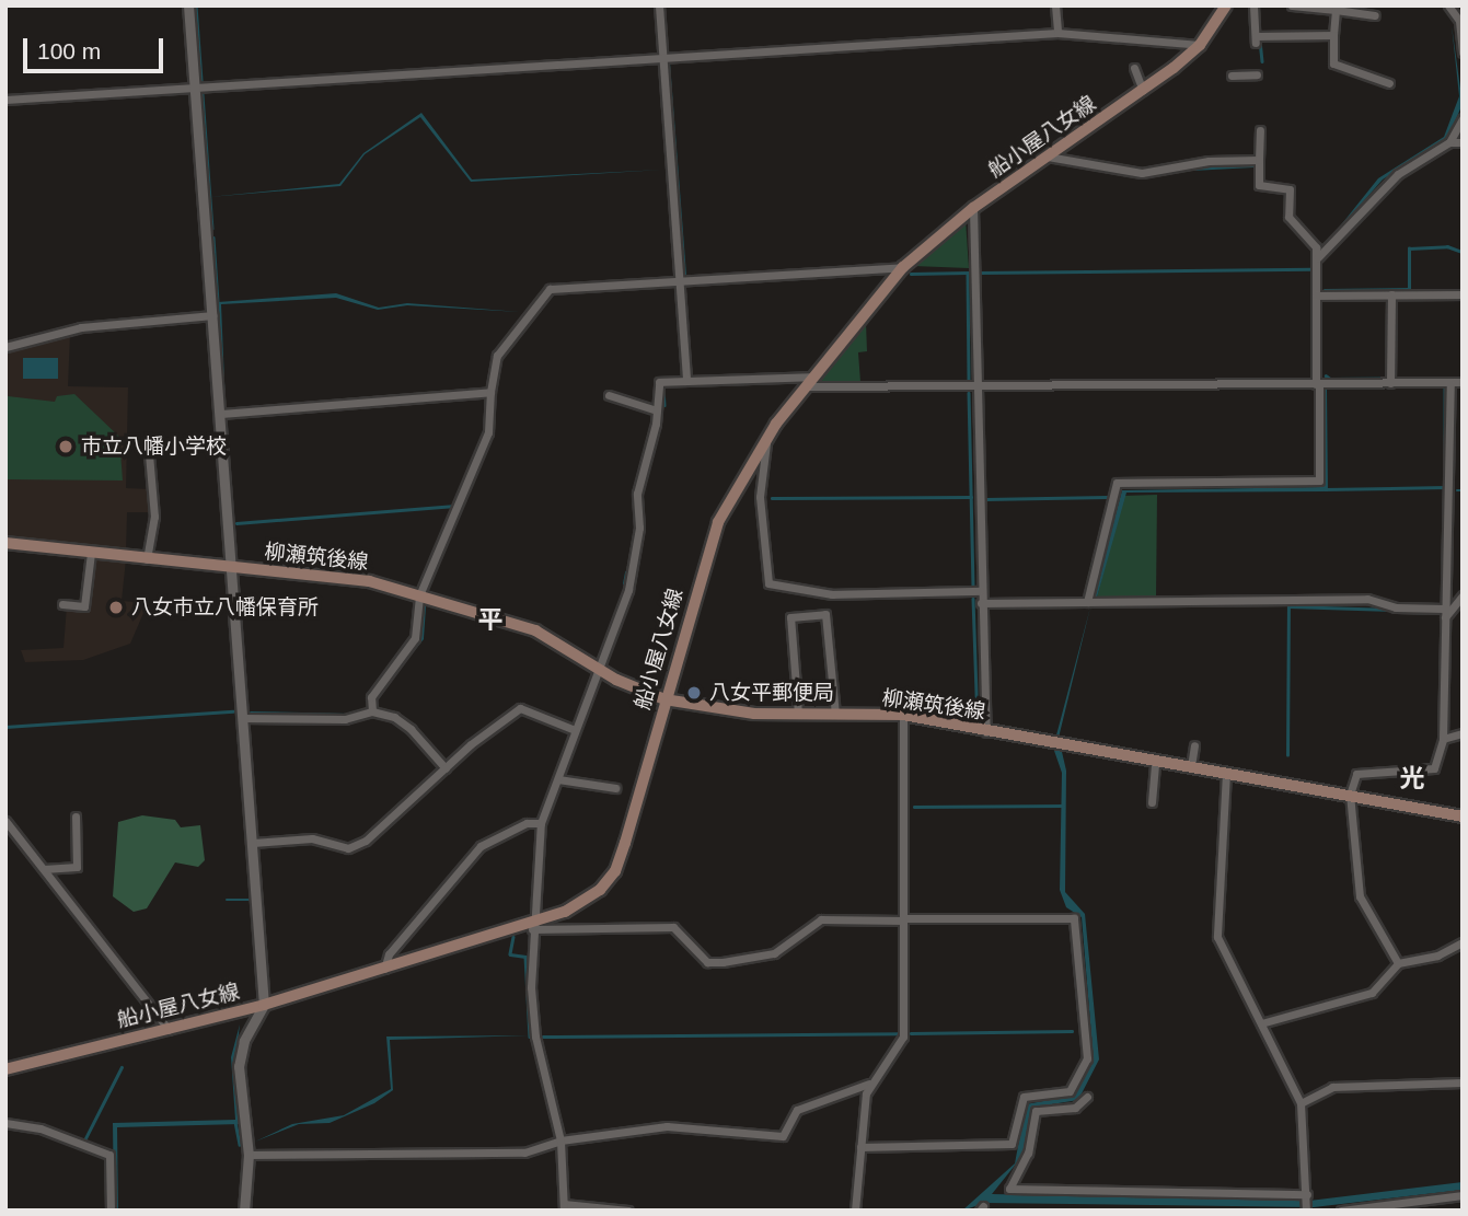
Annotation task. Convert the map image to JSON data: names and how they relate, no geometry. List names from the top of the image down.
{
  "streets": {
    "main road": ["船小屋八女線", "柳瀬筑後線"]
  },
  "crossings": [
    ["船小屋八女線", "柳瀬筑後線"]
  ],
  "districts": ["平", "光"],
  "places": ["市立八幡小学校", "八女市立八幡保育所", "八女平郵便局"],
  "scale_bar": "100 m"
}
